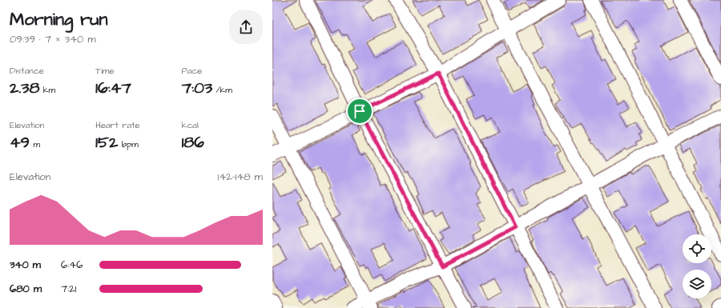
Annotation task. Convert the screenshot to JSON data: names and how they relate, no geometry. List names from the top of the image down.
{
  "page": {
    "heading": ["Morning run", "09:39 · 7 × 340 m"],
    "stats": [
      ["Distance", "2.38 km"],
      ["Time", "16:47"],
      ["Pace", "7:03 /km"],
      ["Elevation", "49 m"],
      ["Heart rate", "152 bpm"],
      ["kcal", "186"]
    ],
    "chart": ["Elevation", "142–148 m"],
    "list": [
      {
        "name": "340 m",
        "note": "6:46"
      },
      {
        "name": "680 m",
        "note": "7:21"
      }
    ]
  }
}
